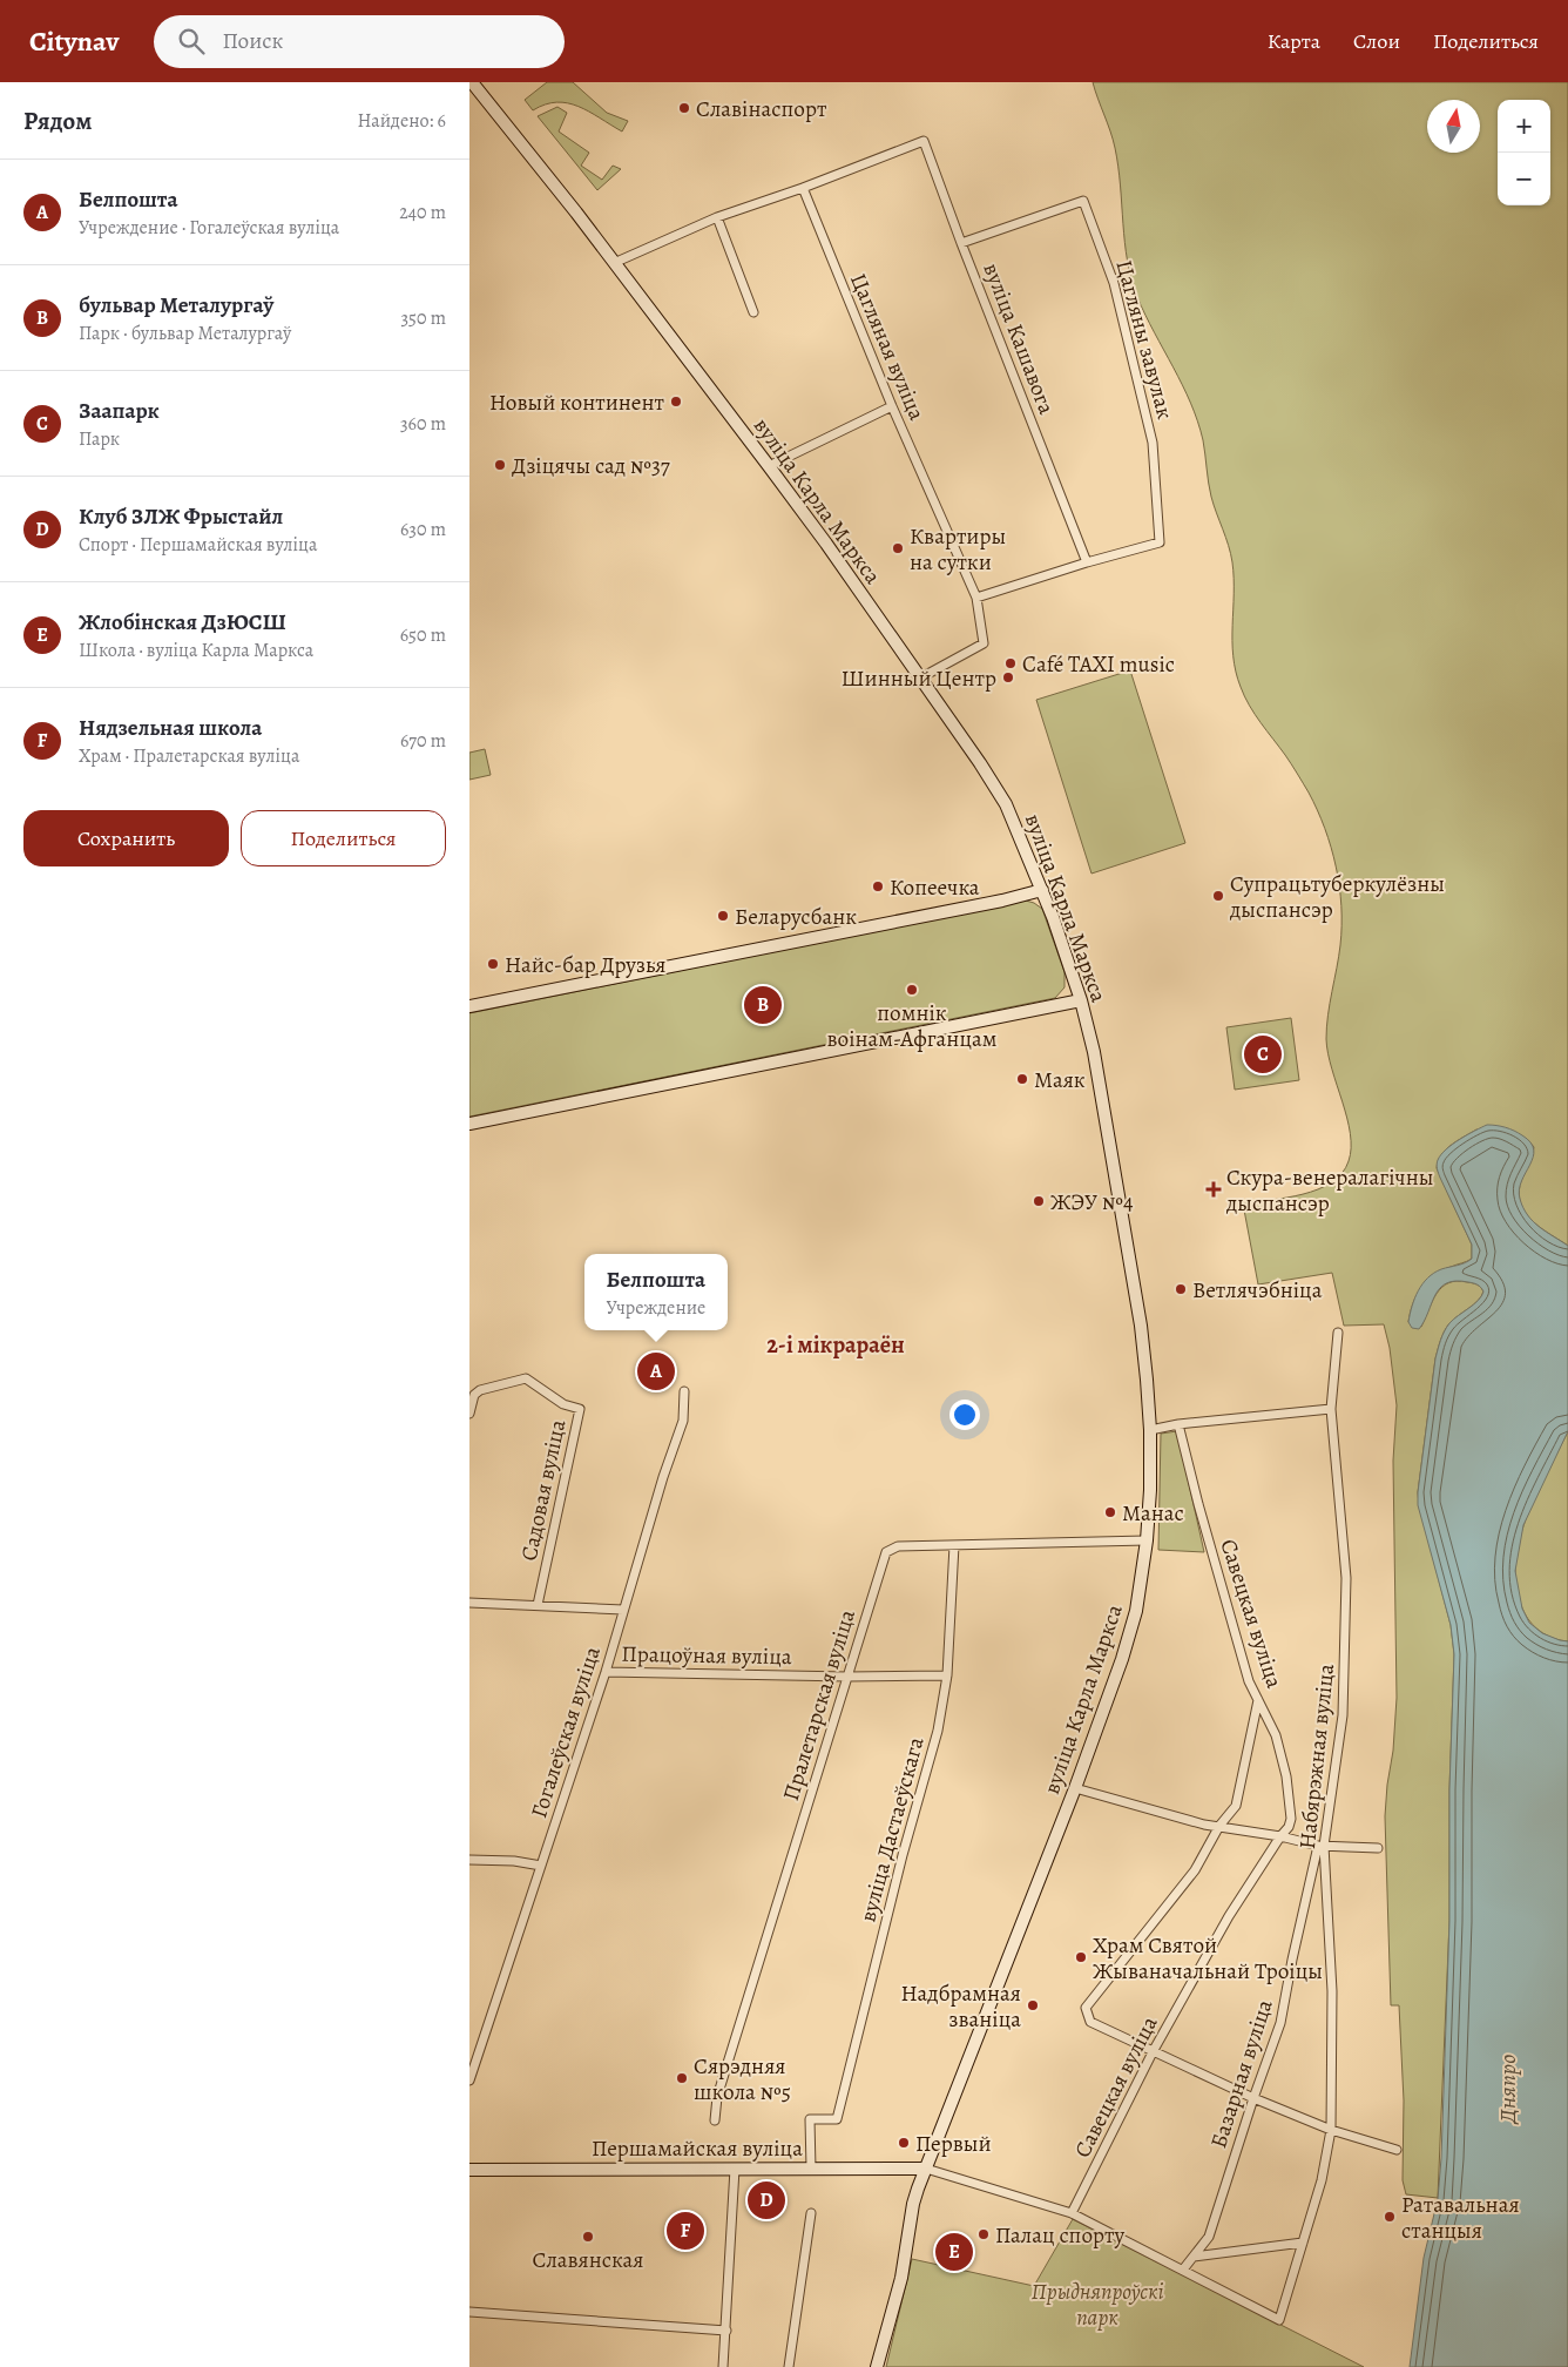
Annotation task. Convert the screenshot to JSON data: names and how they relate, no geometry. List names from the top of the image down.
{
  "streets": {
    "main road": ["вуліца Карла Маркса", "Першамайская вуліца"],
    "street": [
      "вуліца Кашавога",
      "Цагляны завулак",
      "Цагляная вуліца",
      "Садовая вуліца",
      "Савецкая вуліца",
      "Працоўная вуліца",
      "Пралетарская вуліца",
      "Гогалеўская вуліца",
      "Набярэжная вуліца",
      "вуліца Дастаеўскага",
      "Базарная вуліца"
    ]
  },
  "crossings": [
    ["вуліца Кашавога", "Цагляны завулак"],
    ["вуліца Кашавога", "Цагляная вуліца"],
    ["Цагляная вуліца", "вуліца Карла Маркса"],
    ["вуліца Карла Маркса", "Пралетарская вуліца"],
    ["вуліца Карла Маркса", "Першамайская вуліца"],
    ["Садовая вуліца", "Працоўная вуліца"],
    ["Працоўная вуліца", "Пралетарская вуліца"],
    ["Працоўная вуліца", "Гогалеўская вуліца"],
    ["Працоўная вуліца", "вуліца Дастаеўскага"],
    ["Пралетарская вуліца", "вуліца Дастаеўскага"],
    ["Набярэжная вуліца", "Базарная вуліца"],
    ["вуліца Дастаеўскага", "Першамайская вуліца"]
  ],
  "districts": ["2-і мікрараён"],
  "water": ["Дняпро"],
  "parks": ["Прыдняпроўскі парк"],
  "places": {
    "other": [
      "Славінаспорт",
      "Новый континент",
      "Дзіцячы сад №37",
      "Квартиры на сутки",
      "Café TAXI music",
      "Шинный Центр",
      "Копеечка",
      "Супрацьтуберкулёзны дыспансэр",
      "Беларусбанк",
      "Найс-бар Друзья",
      "помнік воінам-Афганцам",
      "Маяк",
      "ЖЭУ №4",
      "Ветлячэбніца",
      "Манас",
      "Храм Святой Жываначальнай Троіцы",
      "Надбрамная званіца",
      "Сярэдняя школа №5",
      "Первый",
      "Ратавальная станцыя",
      "Палац спорту",
      "Славянская"
    ],
    "health": ["Скура-венералагічны дыспансэр"]
  },
  "north": "top",
  "page": {
    "header": "Citynav",
    "search": "Поиск",
    "nav": ["Карта", "Слои", "Поделиться"],
    "heading": ["Рядом", "Найдено: 6"],
    "map_buttons": ["+", "−"],
    "list": [
      {
        "mark": "A",
        "name": "Белпошта",
        "note": "Учреждение · Гогалеўская вуліца",
        "value": "240 m"
      },
      {
        "mark": "B",
        "name": "бульвар Металургаў",
        "note": "Парк · бульвар Металургаў",
        "value": "350 m"
      },
      {
        "mark": "C",
        "name": "Заапарк",
        "note": "Парк",
        "value": "360 m"
      },
      {
        "mark": "D",
        "name": "Клуб ЗЛЖ Фрыстайл",
        "note": "Спорт · Першамайская вуліца",
        "value": "630 m"
      },
      {
        "mark": "E",
        "name": "Жлобінская ДзЮСШ",
        "note": "Школа · вуліца Карла Маркса",
        "value": "650 m"
      },
      {
        "mark": "F",
        "name": "Нядзельная школа",
        "note": "Храм · Пралетарская вуліца",
        "value": "670 m"
      }
    ],
    "buttons": ["Сохранить", "Поделиться"],
    "pins": [
      "B",
      "C",
      "A",
      "D",
      "F",
      "E"
    ],
    "popup": ["Белпошта", "Учреждение"]
  }
}
